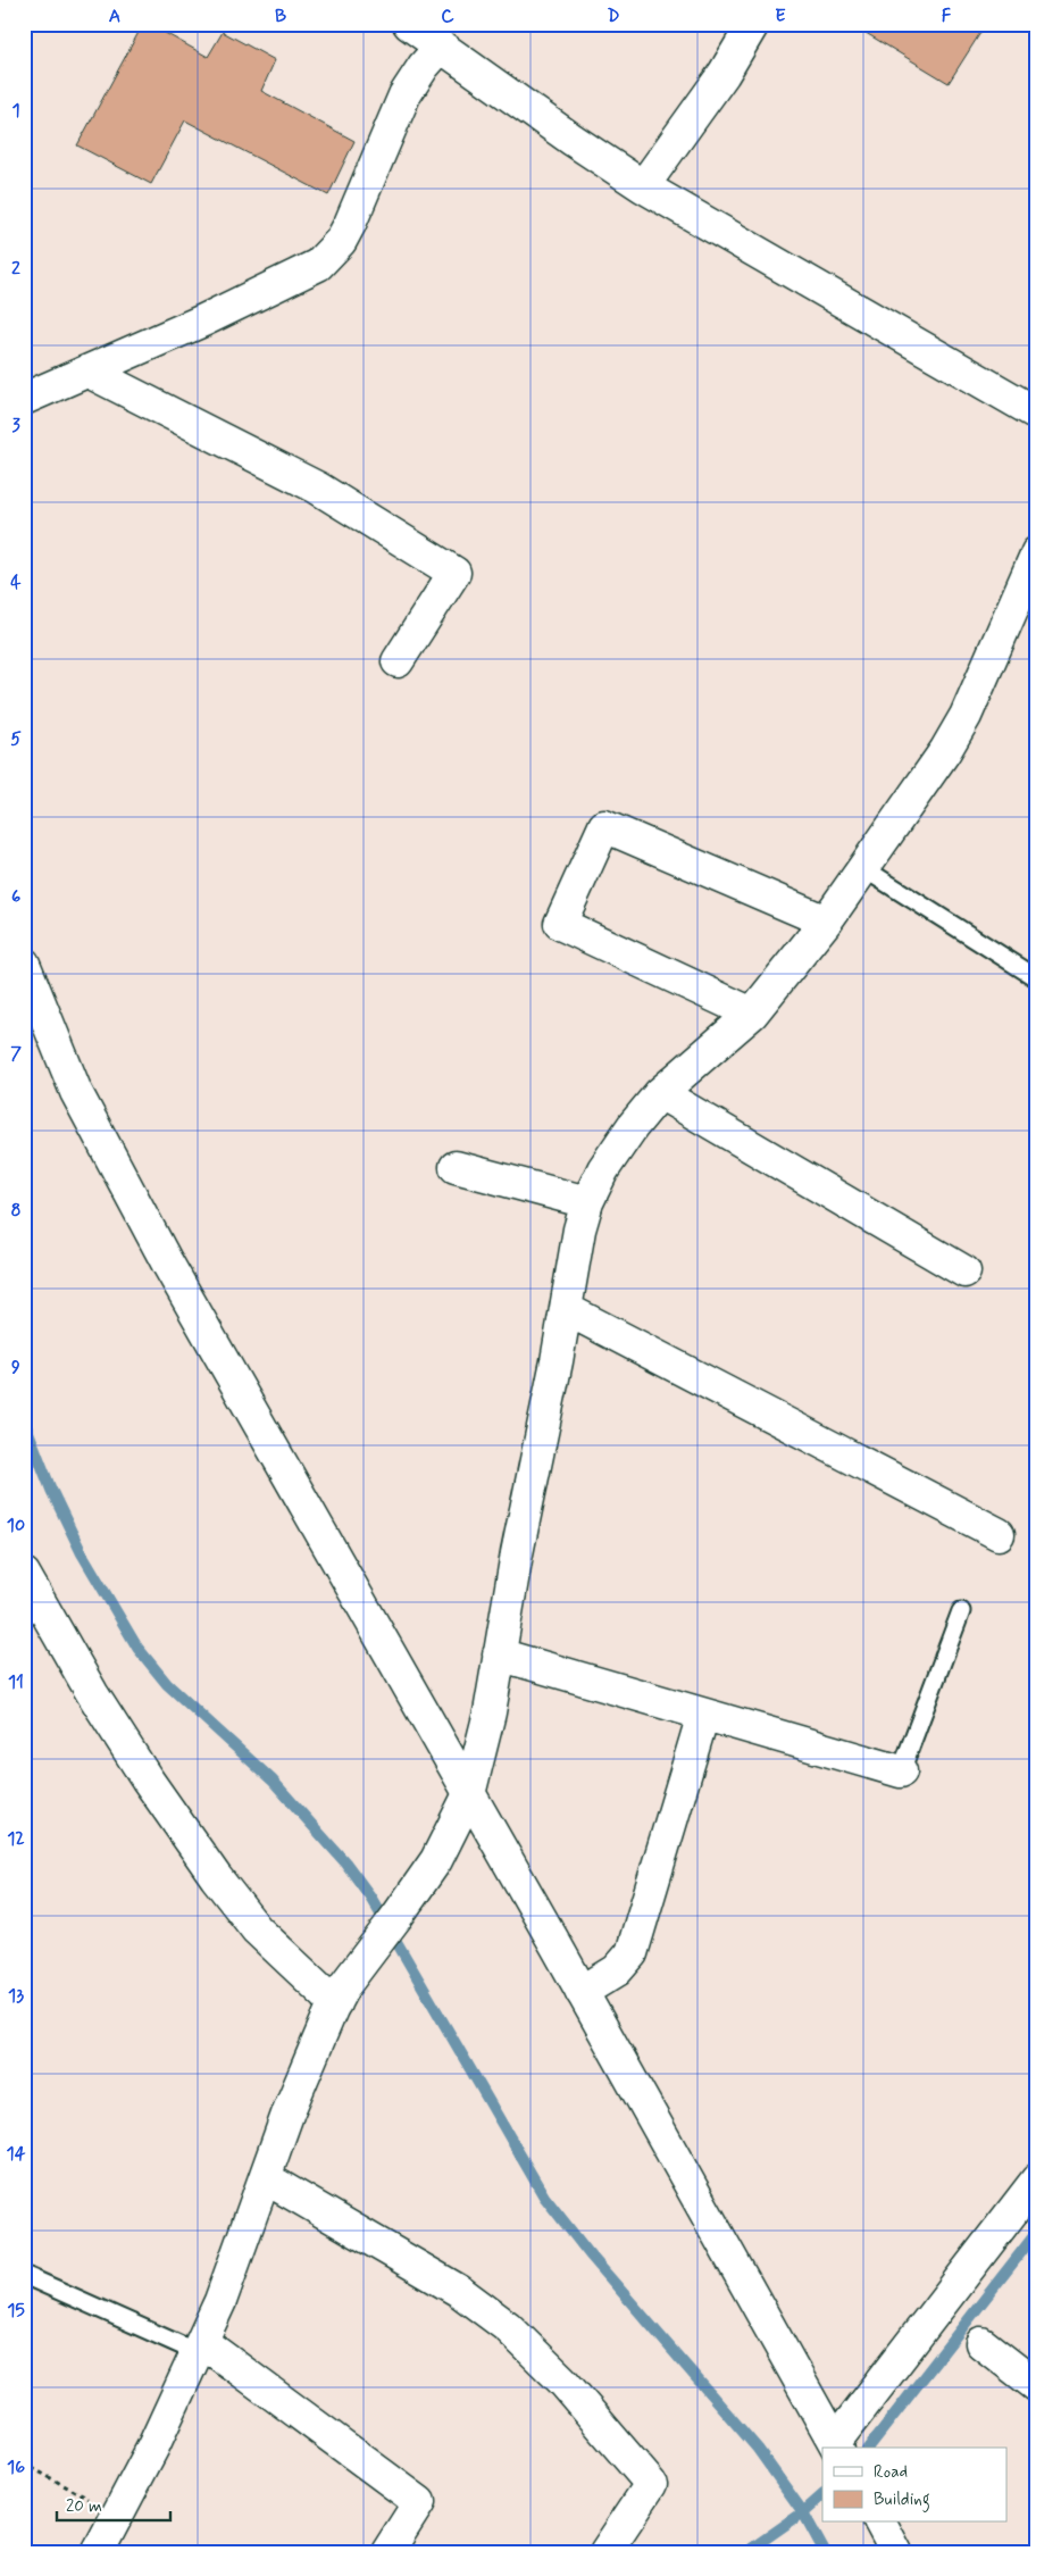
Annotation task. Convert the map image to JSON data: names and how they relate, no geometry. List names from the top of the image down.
{
  "legend": ["Road", "Building"],
  "scale_bar": "20 m",
  "grid": {
    "columns": [
      "A",
      "B",
      "C",
      "D",
      "E",
      "F"
    ],
    "rows": [
      "1",
      "2",
      "3",
      "4",
      "5",
      "6",
      "7",
      "8",
      "9",
      "10",
      "11",
      "12",
      "13",
      "14",
      "15",
      "16"
    ]
  }
}
